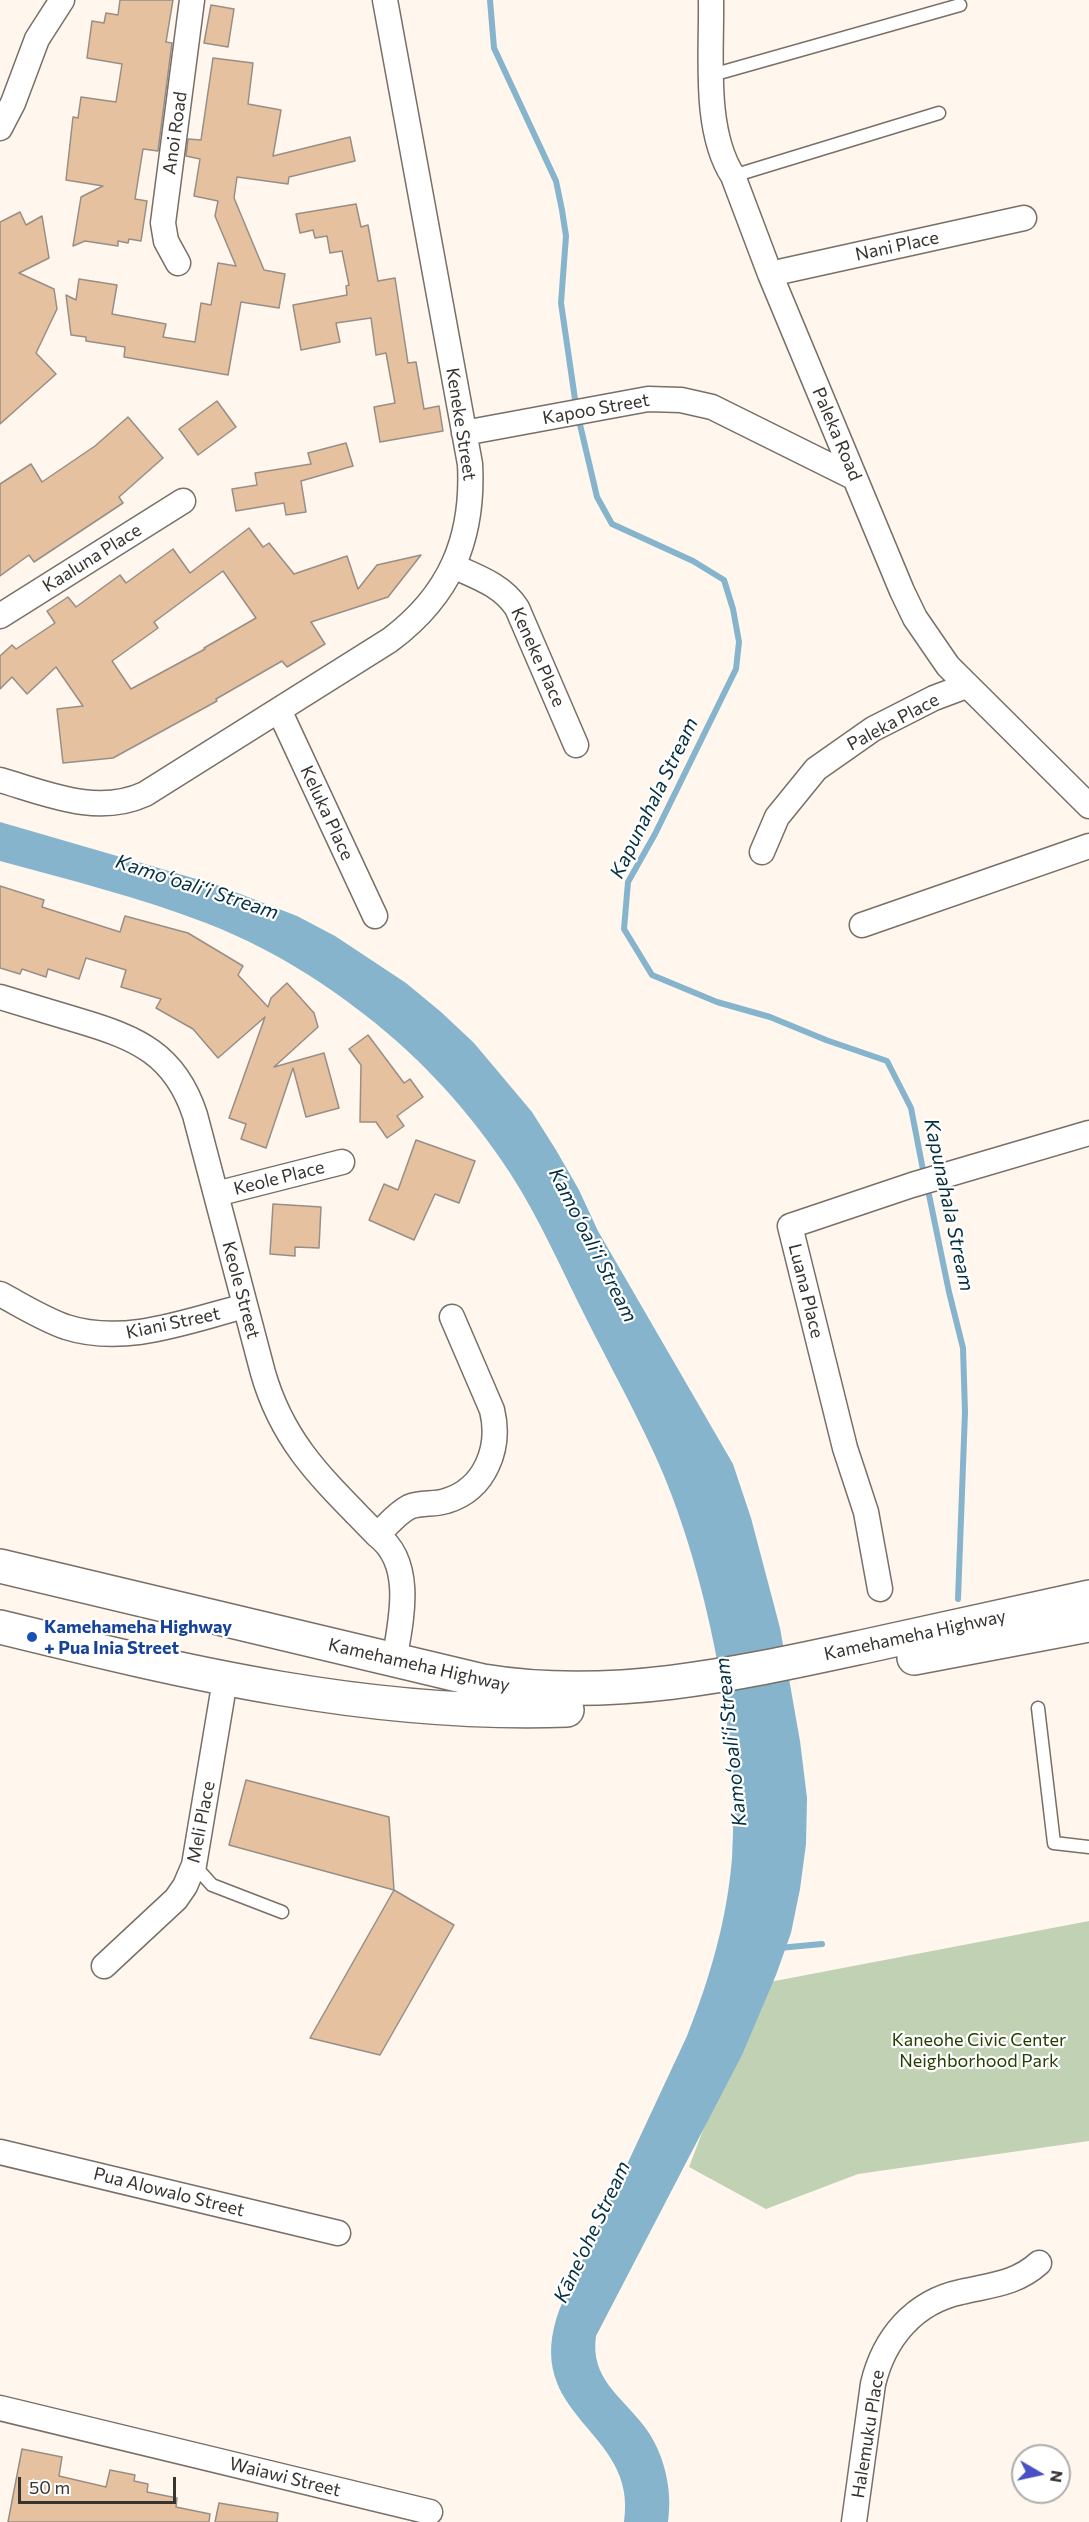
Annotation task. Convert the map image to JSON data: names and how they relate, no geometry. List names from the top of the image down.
{
  "streets": {
    "main road": ["Kamehameha Highway"],
    "street": [
      "Anoi Road",
      "Nani Place",
      "Kapoo Street",
      "Keneke Street",
      "Paleka Road",
      "Kaaluna Place",
      "Keneke Place",
      "Paleka Place",
      "Keluka Place",
      "Keole Place",
      "Keole Street",
      "Luana Place",
      "Kiani Street",
      "Meli Place",
      "Pua Alowalo Street",
      "Halemuku Place",
      "Waiawi Street"
    ]
  },
  "crossings": [
    ["Nani Place", "Paleka Road"],
    ["Kapoo Street", "Keneke Street"],
    ["Kapoo Street", "Paleka Road"],
    ["Keneke Street", "Keneke Place"],
    ["Keneke Street", "Keluka Place"],
    ["Paleka Road", "Paleka Place"],
    ["Keole Place", "Keole Street"],
    ["Keole Street", "Kiani Street"],
    ["Keole Street", "Kamehameha Highway"],
    ["Kamehameha Highway", "Meli Place"]
  ],
  "water": ["Kapunahala Stream", "Kamoʻoaliʻi Stream", "Kāne'ohe Stream"],
  "parks": ["Kaneohe Civic Center Neighborhood Park"],
  "places": ["Kamehameha Highway + Pua Inia Street"],
  "scale_bar": "50 m",
  "north": "right"
}
